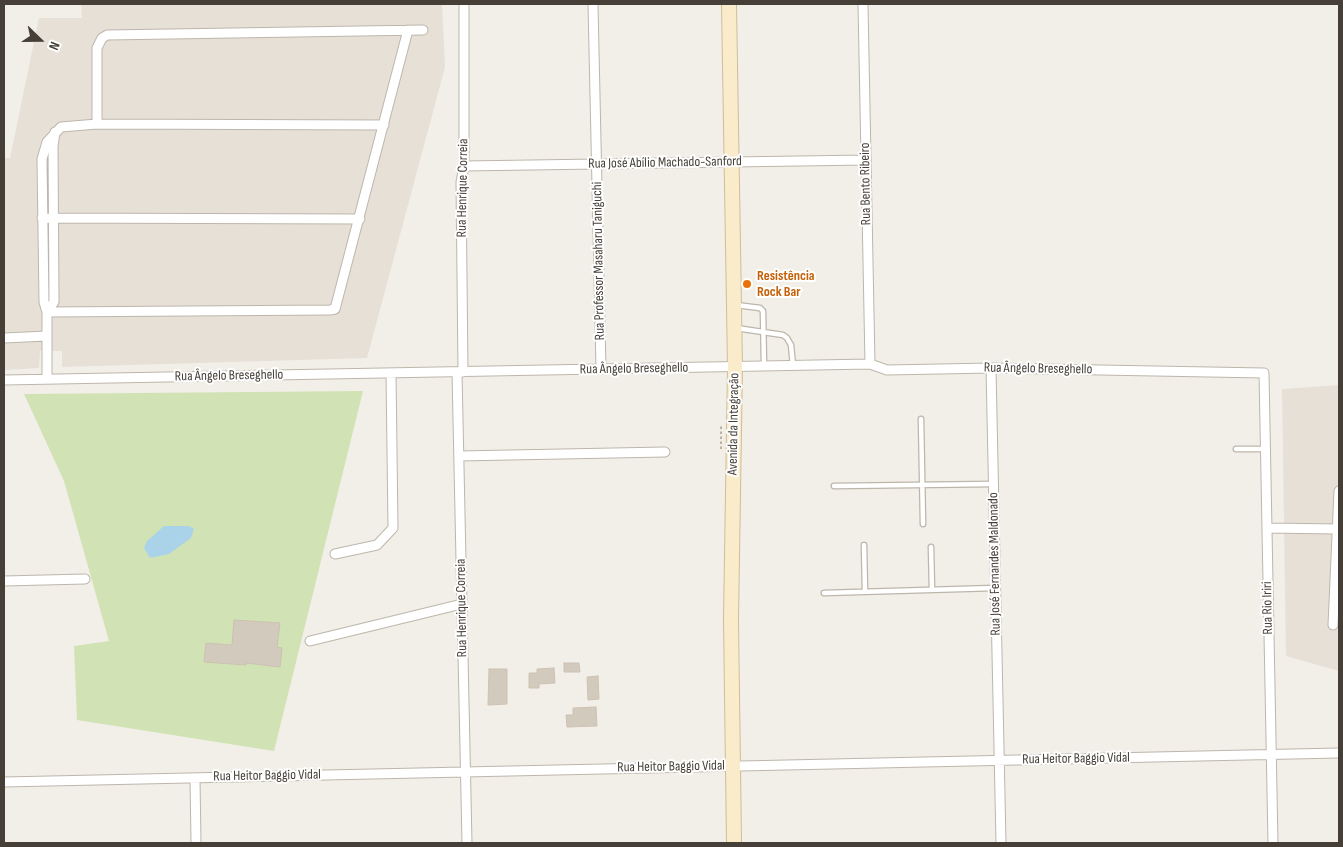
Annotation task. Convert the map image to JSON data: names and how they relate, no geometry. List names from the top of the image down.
{
  "streets": {
    "main road": ["Avenida da Integração"],
    "street": [
      "Rua José Abílio Machado-Sanford",
      "Rua Bento Ribeiro",
      "Rua Henrique Correia",
      "Rua Professor Masaharu Taniguchi",
      "Rua Ângelo Breseghello",
      "Rua José Fernandes Maldonado",
      "Rua Rio Iriri",
      "Rua Heitor Baggio Vidal"
    ]
  },
  "crossings": [
    ["Rua José Abílio Machado-Sanford", "Rua Bento Ribeiro"],
    ["Rua José Abílio Machado-Sanford", "Rua Henrique Correia"],
    ["Rua José Abílio Machado-Sanford", "Rua Professor Masaharu Taniguchi"],
    ["Rua José Abílio Machado-Sanford", "Avenida da Integração"],
    ["Rua Bento Ribeiro", "Rua Ângelo Breseghello"],
    ["Rua Henrique Correia", "Rua Ângelo Breseghello"],
    ["Rua Henrique Correia", "Rua Heitor Baggio Vidal"],
    ["Rua Professor Masaharu Taniguchi", "Rua Ângelo Breseghello"],
    ["Rua Ângelo Breseghello", "Avenida da Integração"],
    ["Rua Ângelo Breseghello", "Rua José Fernandes Maldonado"],
    ["Rua Ângelo Breseghello", "Rua Rio Iriri"],
    ["Avenida da Integração", "Rua Heitor Baggio Vidal"],
    ["Rua José Fernandes Maldonado", "Rua Heitor Baggio Vidal"],
    ["Rua Rio Iriri", "Rua Heitor Baggio Vidal"]
  ],
  "places": ["Resistência Rock Bar"],
  "north": "right"
}
